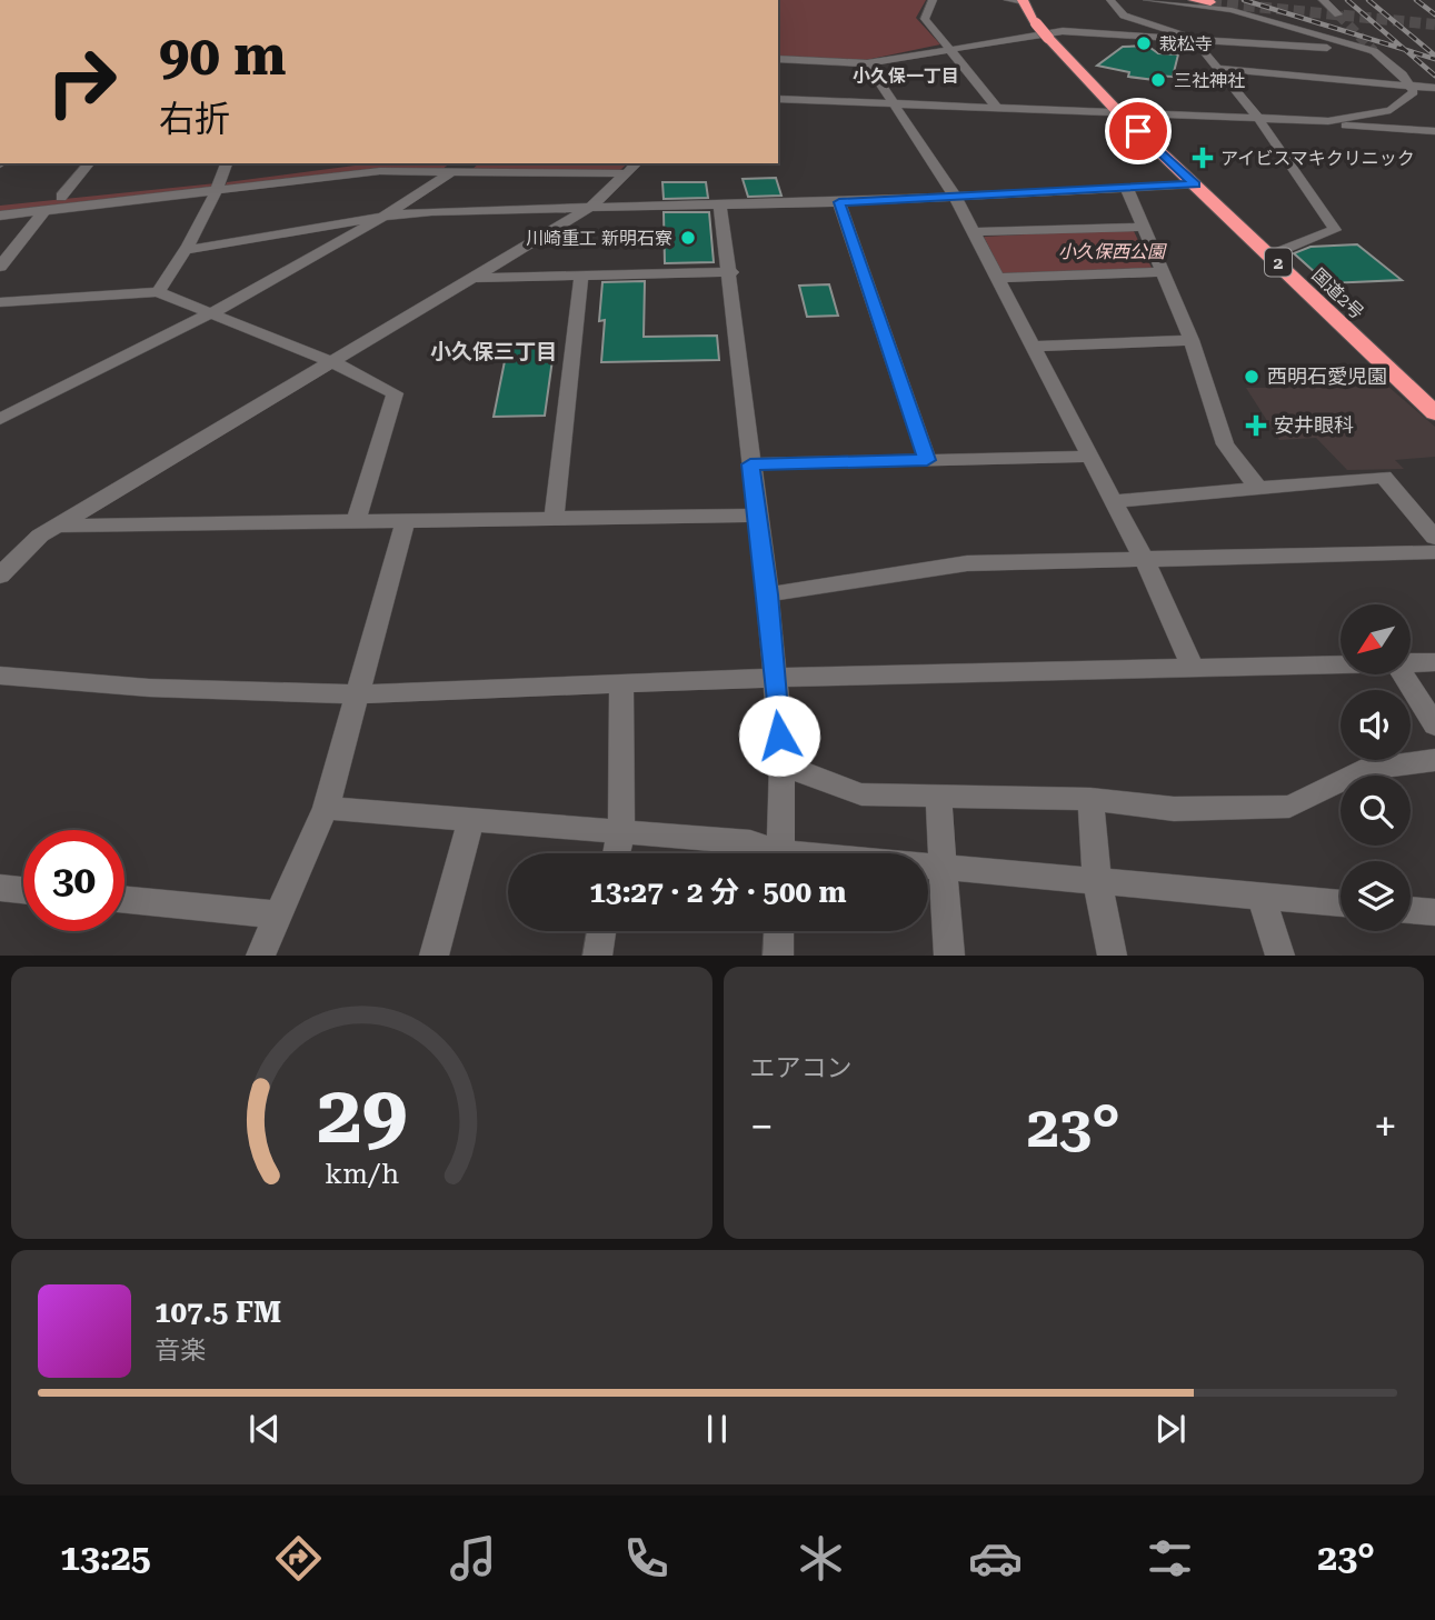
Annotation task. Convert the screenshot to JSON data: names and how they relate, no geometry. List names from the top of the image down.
{
  "streets": {
    "highway": ["2", "国道2号"]
  },
  "districts": ["小久保一丁目", "小久保三丁目"],
  "parks": ["小久保西公園"],
  "places": {
    "other": [
      "栽松寺",
      "三社神社",
      "川崎重工 新明石寮",
      "西明石愛児園"
    ],
    "health": ["アイビスマキクリニック", "安井眼科"]
  },
  "north": "bottom left",
  "page": {
    "turn": ["90 m", "右折"],
    "limit": "30",
    "trip": "13:27 · 2 分 · 500 m",
    "tile": "エアコン",
    "heat": ["−", "23°", "+"],
    "song": ["107.5 FM", "音楽"],
    "tabs": ["13:25", "23°"],
    "gauge": ["29", "km/h"]
  }
}
